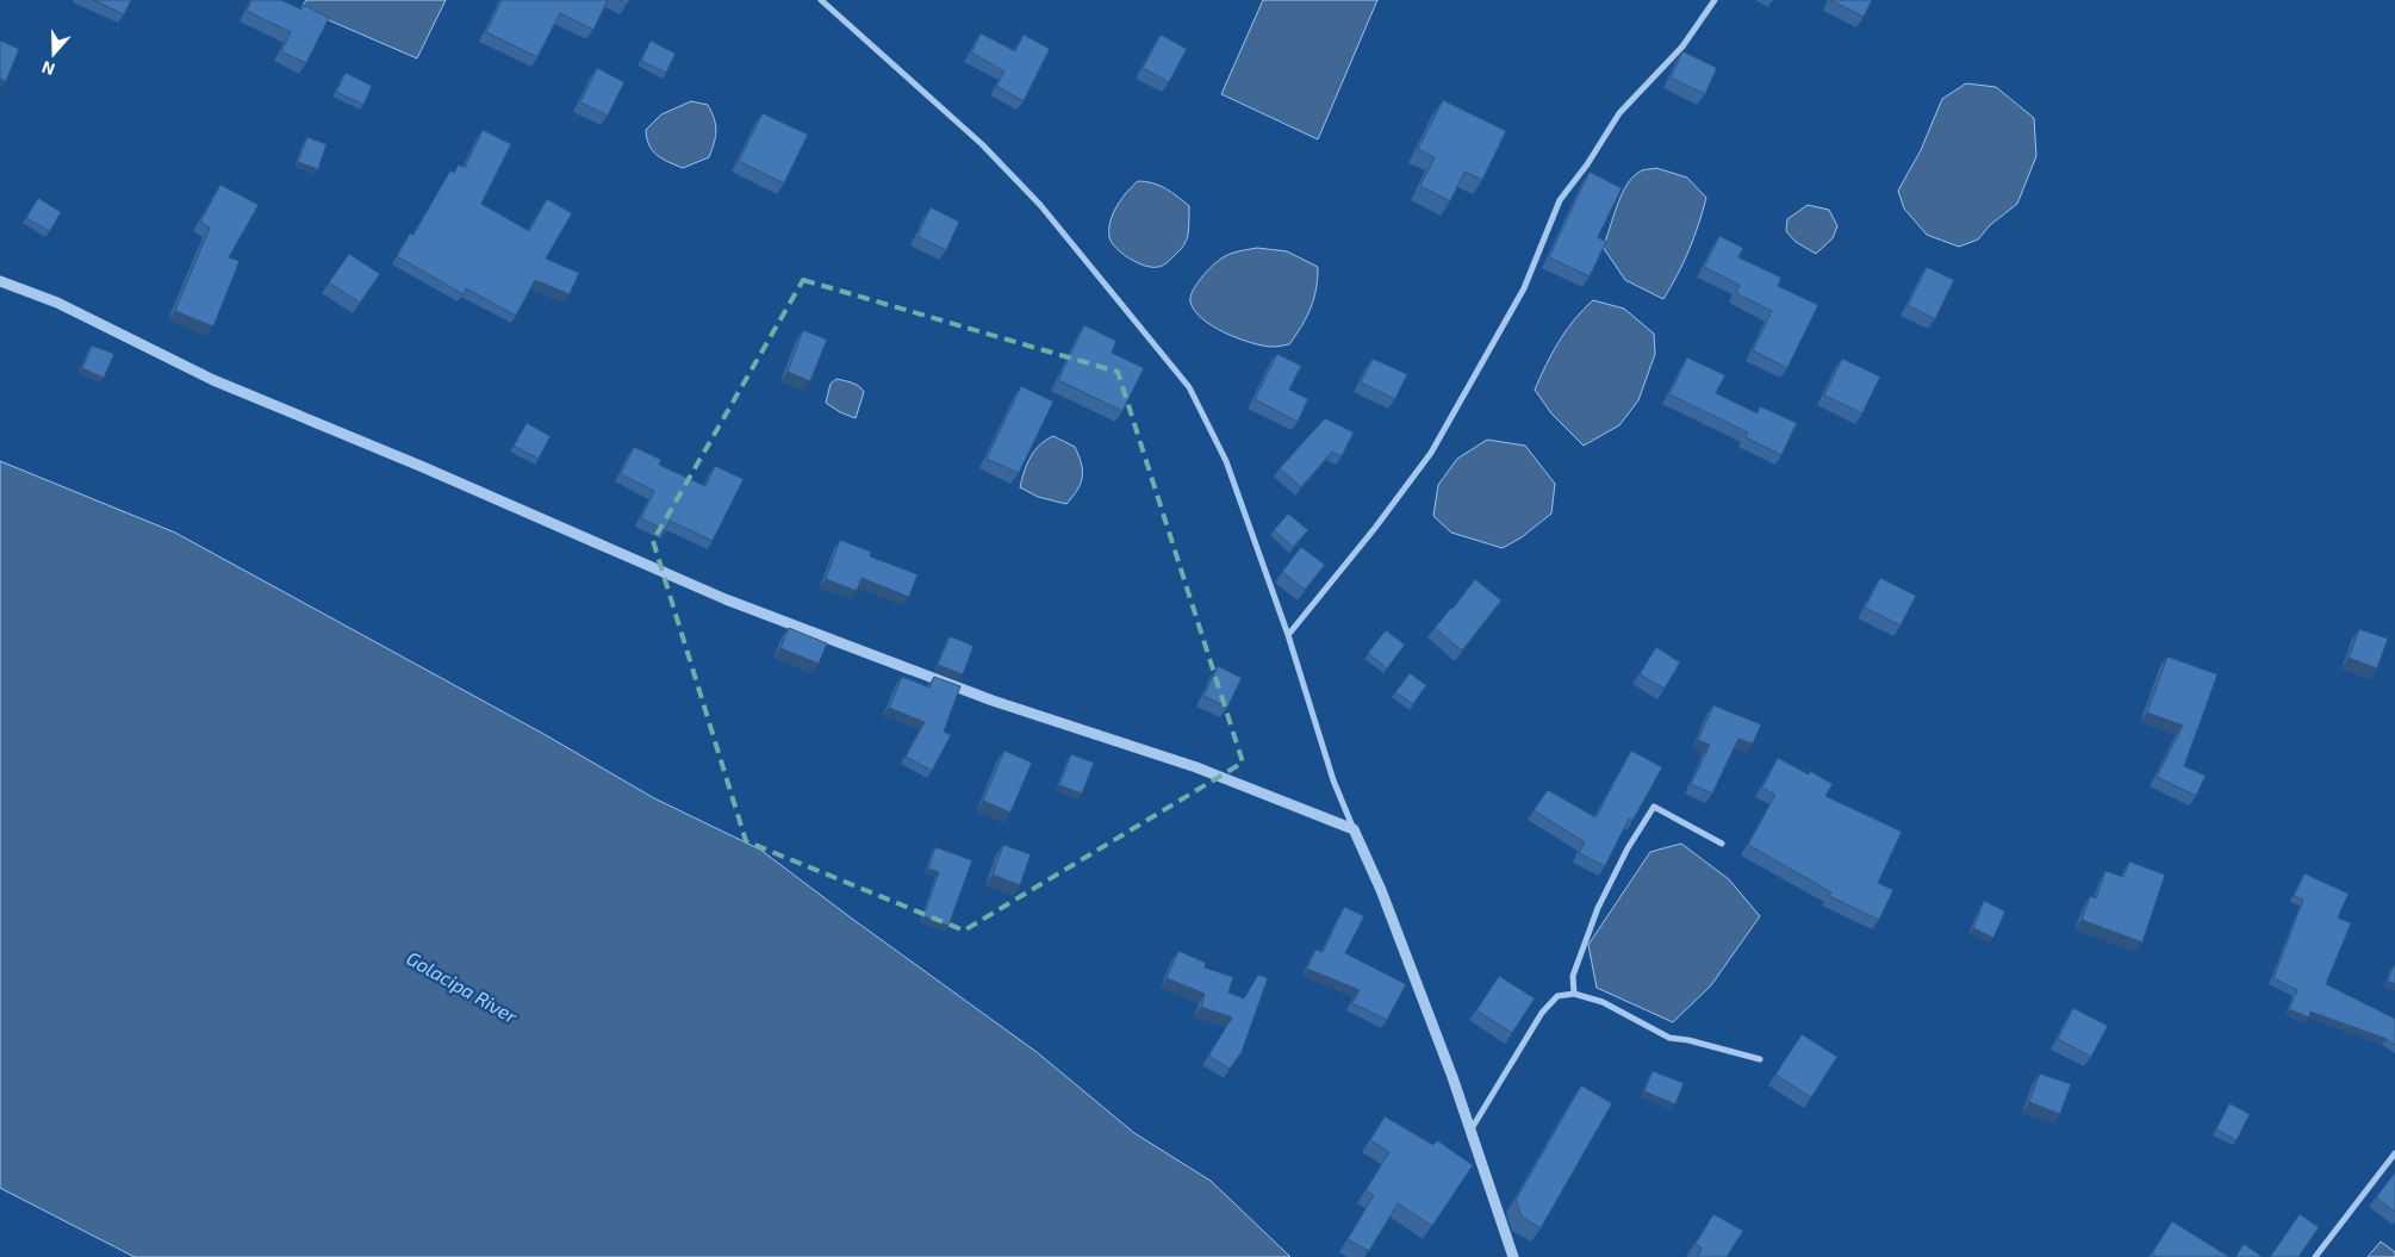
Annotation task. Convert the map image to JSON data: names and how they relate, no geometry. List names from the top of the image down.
{
  "water": ["Golacipa River"],
  "north": "bottom"
}
